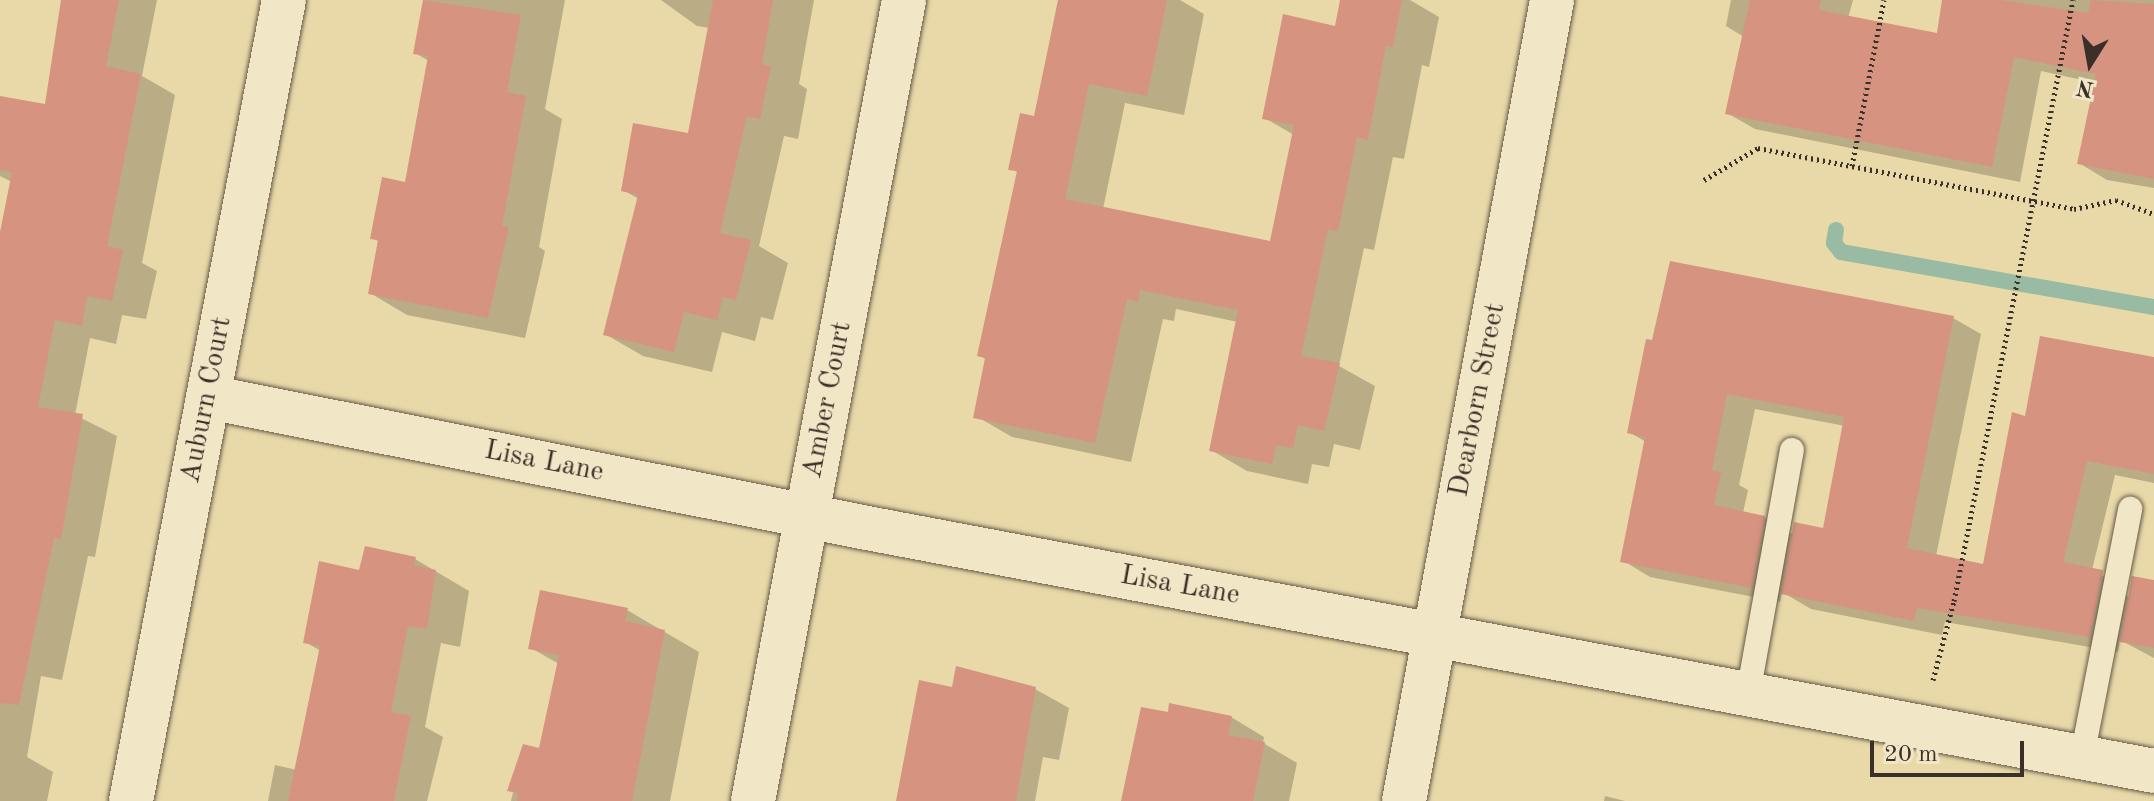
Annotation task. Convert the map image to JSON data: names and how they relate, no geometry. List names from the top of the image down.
{
  "streets": {
    "street": [
      "Auburn Court",
      "Amber Court",
      "Dearborn Street",
      "Lisa Lane"
    ]
  },
  "crossings": [
    ["Auburn Court", "Lisa Lane"],
    ["Amber Court", "Lisa Lane"],
    ["Dearborn Street", "Lisa Lane"]
  ],
  "scale_bar": "20 m",
  "north": "bottom"
}
